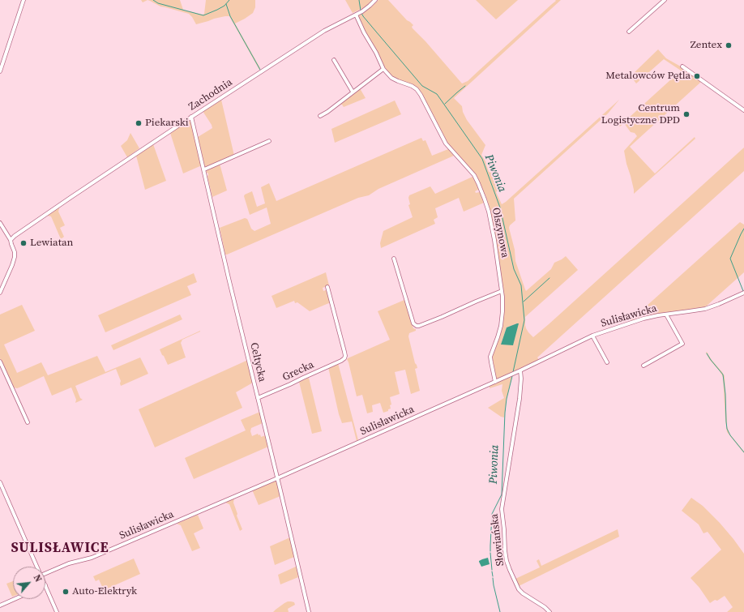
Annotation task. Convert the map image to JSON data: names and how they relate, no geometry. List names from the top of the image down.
{
  "streets": {
    "street": [
      "Zachodnia",
      "Olszynowa",
      "Sulisławicka",
      "Celtycka",
      "Grecka",
      "Słowiańska"
    ]
  },
  "crossings": [
    ["Zachodnia", "Olszynowa"],
    ["Zachodnia", "Celtycka"],
    ["Olszynowa", "Sulisławicka"],
    ["Sulisławicka", "Celtycka"],
    ["Sulisławicka", "Słowiańska"],
    ["Celtycka", "Grecka"]
  ],
  "districts": ["SULISŁAWICE"],
  "water": ["Piwonia"],
  "places": [
    "Zentex",
    "Metalowców Pętla",
    "Centrum Logistyczne DPD",
    "Piekarski",
    "Lewiatan",
    "Auto-Elektryk"
  ],
  "north": "top right"
}
